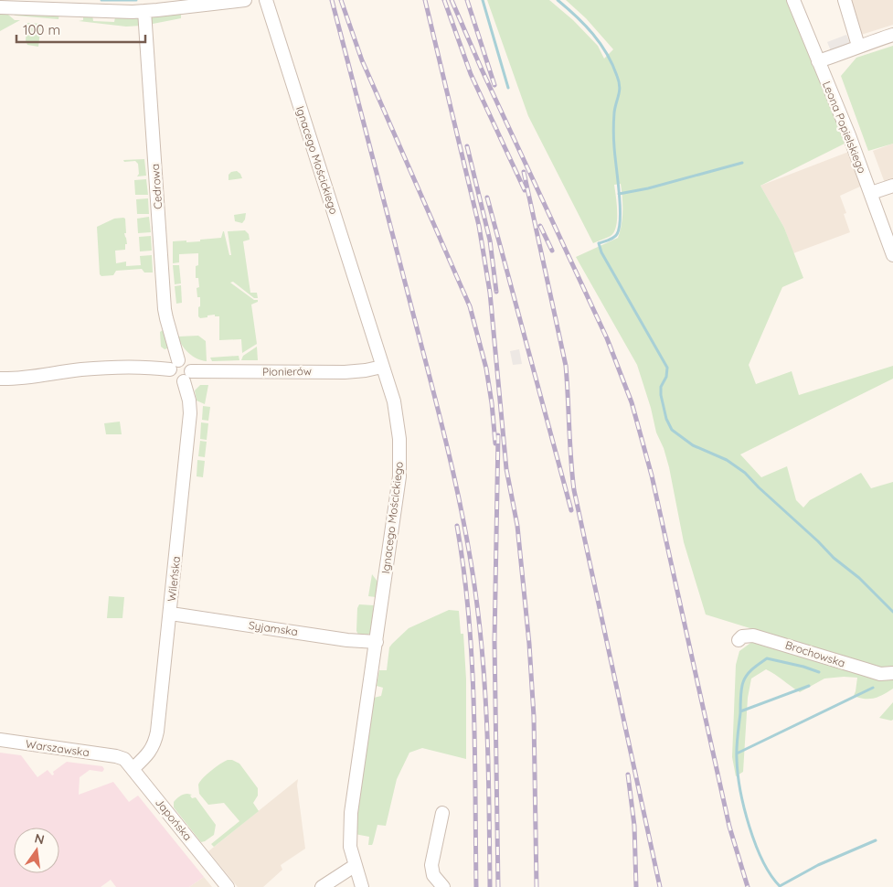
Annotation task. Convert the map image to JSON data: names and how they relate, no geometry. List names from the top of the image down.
{
  "streets": {
    "street": [
      "Leona Popielskiego",
      "Ignacego Mościckiego",
      "Cedrowa",
      "Pionierów",
      "Wileńska",
      "Syjamska",
      "Brochowska",
      "Warszawska",
      "Japońska"
    ]
  },
  "crossings": [
    ["Ignacego Mościckiego", "Pionierów"],
    ["Ignacego Mościckiego", "Syjamska"],
    ["Pionierów", "Wileńska"],
    ["Wileńska", "Syjamska"],
    ["Wileńska", "Japońska"],
    ["Warszawska", "Japońska"]
  ],
  "scale_bar": "100 m",
  "north": "top"
}
